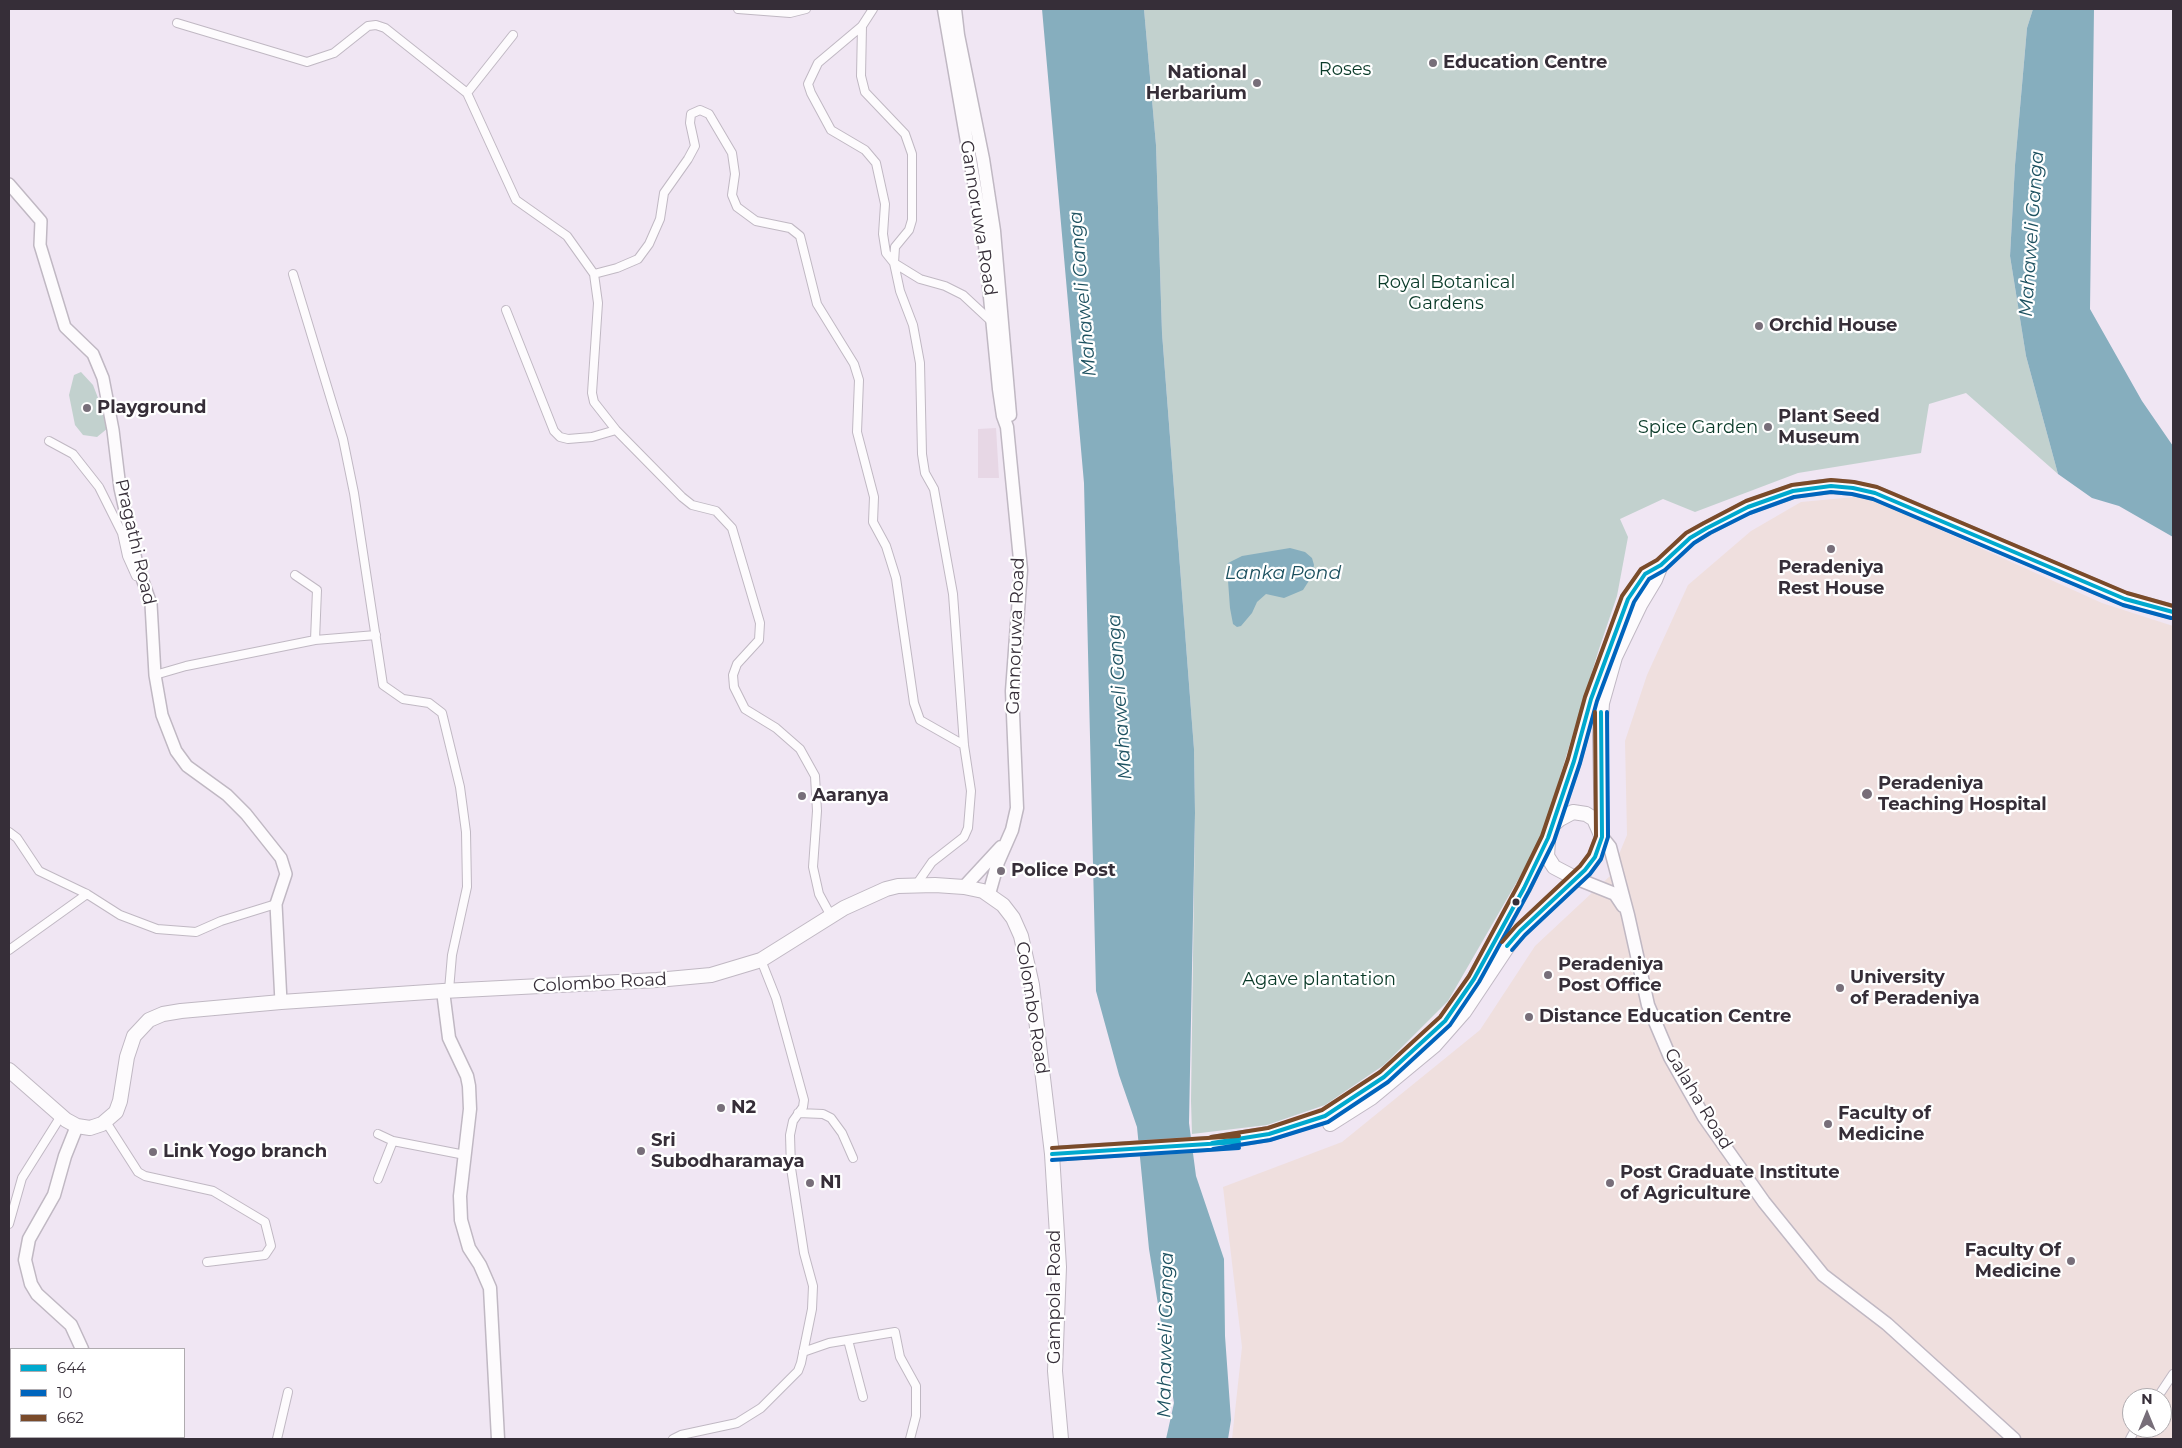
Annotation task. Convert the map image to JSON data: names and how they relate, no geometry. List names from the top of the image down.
{
  "streets": {
    "highway": ["Colombo Road", "Gampola Road"],
    "main road": ["Gannoruwa Road", "Galaha Road"],
    "street": ["Pragathi Road"]
  },
  "crossings": [
    ["Gannoruwa Road", "Colombo Road"],
    ["Pragathi Road", "Colombo Road"],
    ["Colombo Road", "Gampola Road"]
  ],
  "water": ["Mahaweli Ganga", "Lanka Pond"],
  "parks": [
    "Roses",
    "Royal Botanical Gardens",
    "Spice Garden",
    "Agave plantation"
  ],
  "places": [
    "Education Centre",
    "National Herbarium",
    "Orchid House",
    "Playground",
    "Plant Seed Museum",
    "Peradeniya Rest House",
    "Peradeniya Teaching Hospital",
    "Aaranya",
    "Police Post",
    "Peradeniya Post Office",
    "University of Peradeniya",
    "Distance Education Centre",
    "N2",
    "Faculty of Medicine",
    "Sri Subodharamaya",
    "Link Yogo branch",
    "N1",
    "Post Graduate Institute of Agriculture",
    "Faculty Of Medicine"
  ],
  "lines": ["transit line 662", "transit line 644", "transit line 10"],
  "legend": ["644", "10", "662"],
  "north": "top"
}
